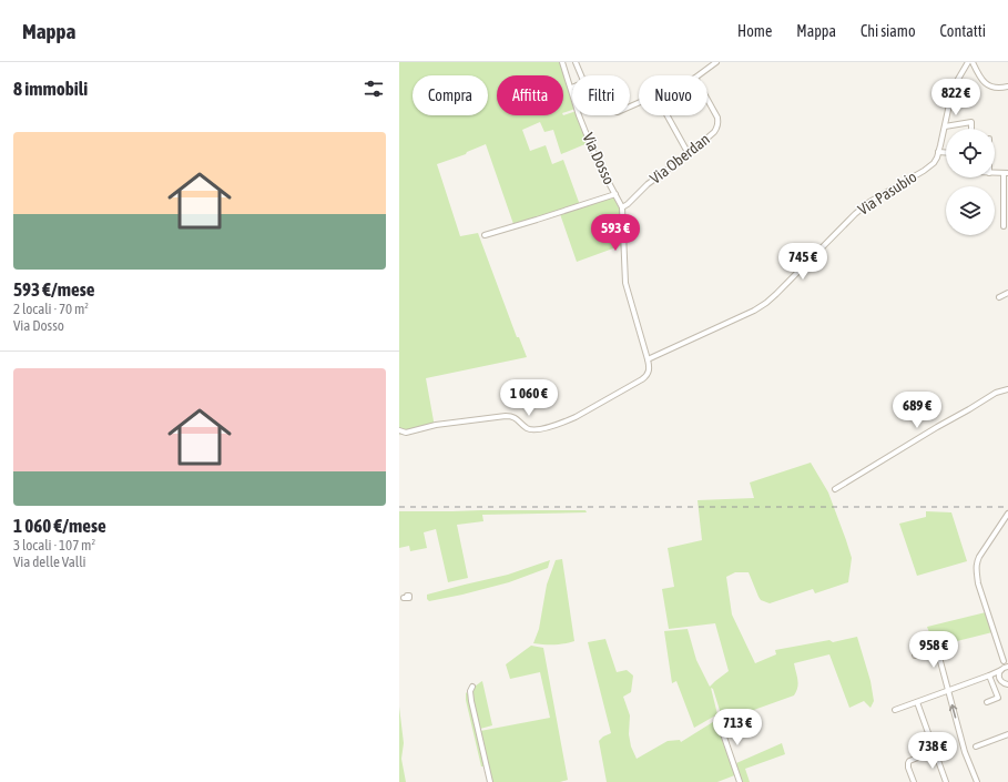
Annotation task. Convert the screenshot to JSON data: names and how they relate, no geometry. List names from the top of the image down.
{
  "streets": {
    "street": ["Via Dosso", "Via Oberdan", "Via Pasubio"]
  },
  "crossings": [
    ["Via Dosso", "Via Oberdan"],
    ["Via Dosso", "Via Pasubio"]
  ],
  "page": {
    "header": "Mappa",
    "nav": [
      "Home",
      "Mappa",
      "Chi siamo",
      "Contatti"
    ],
    "heading": "8 immobili",
    "chip": [
      "Compra",
      "Affitta",
      "Filtri",
      "Nuovo"
    ],
    "price": [
      "822 €",
      "593 €",
      "745 €",
      "1 060 €",
      "689 €",
      "958 €",
      "713 €",
      "738 €"
    ],
    "list": [
      {
        "name": "593 €/mese",
        "note": "2 locali · 70 m² · Via Dosso"
      },
      {
        "name": "1 060 €/mese",
        "note": "3 locali · 107 m² · Via delle Valli"
      }
    ]
  }
}
